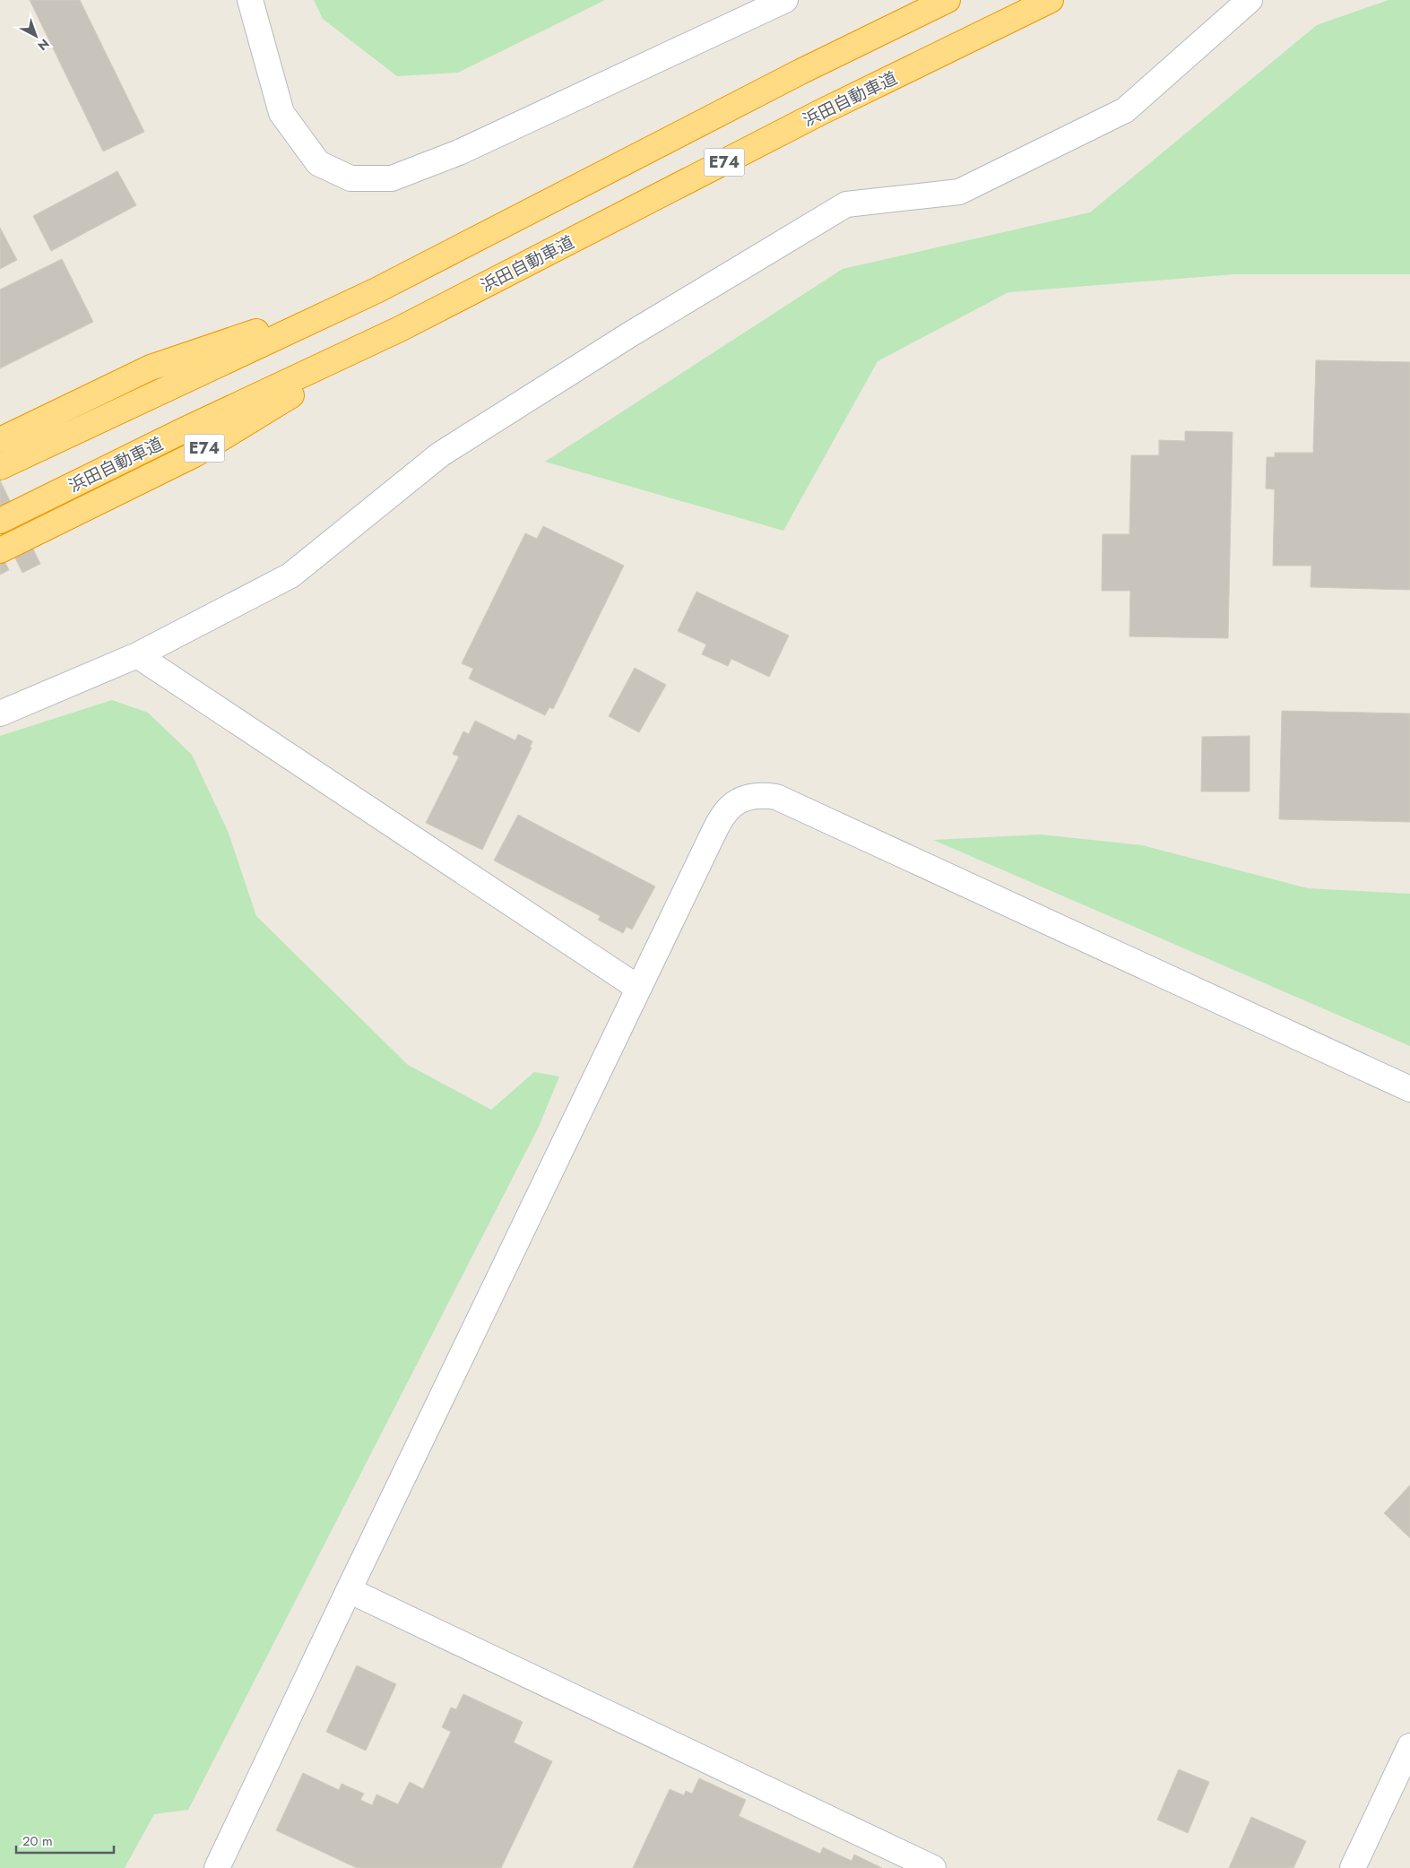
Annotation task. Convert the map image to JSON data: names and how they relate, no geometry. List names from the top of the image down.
{
  "streets": {
    "highway": ["浜田自動車道", "E74"]
  },
  "crossings": [
    ["浜田自動車道", "E74"]
  ],
  "scale_bar": "20 m",
  "north": "bottom right"
}
